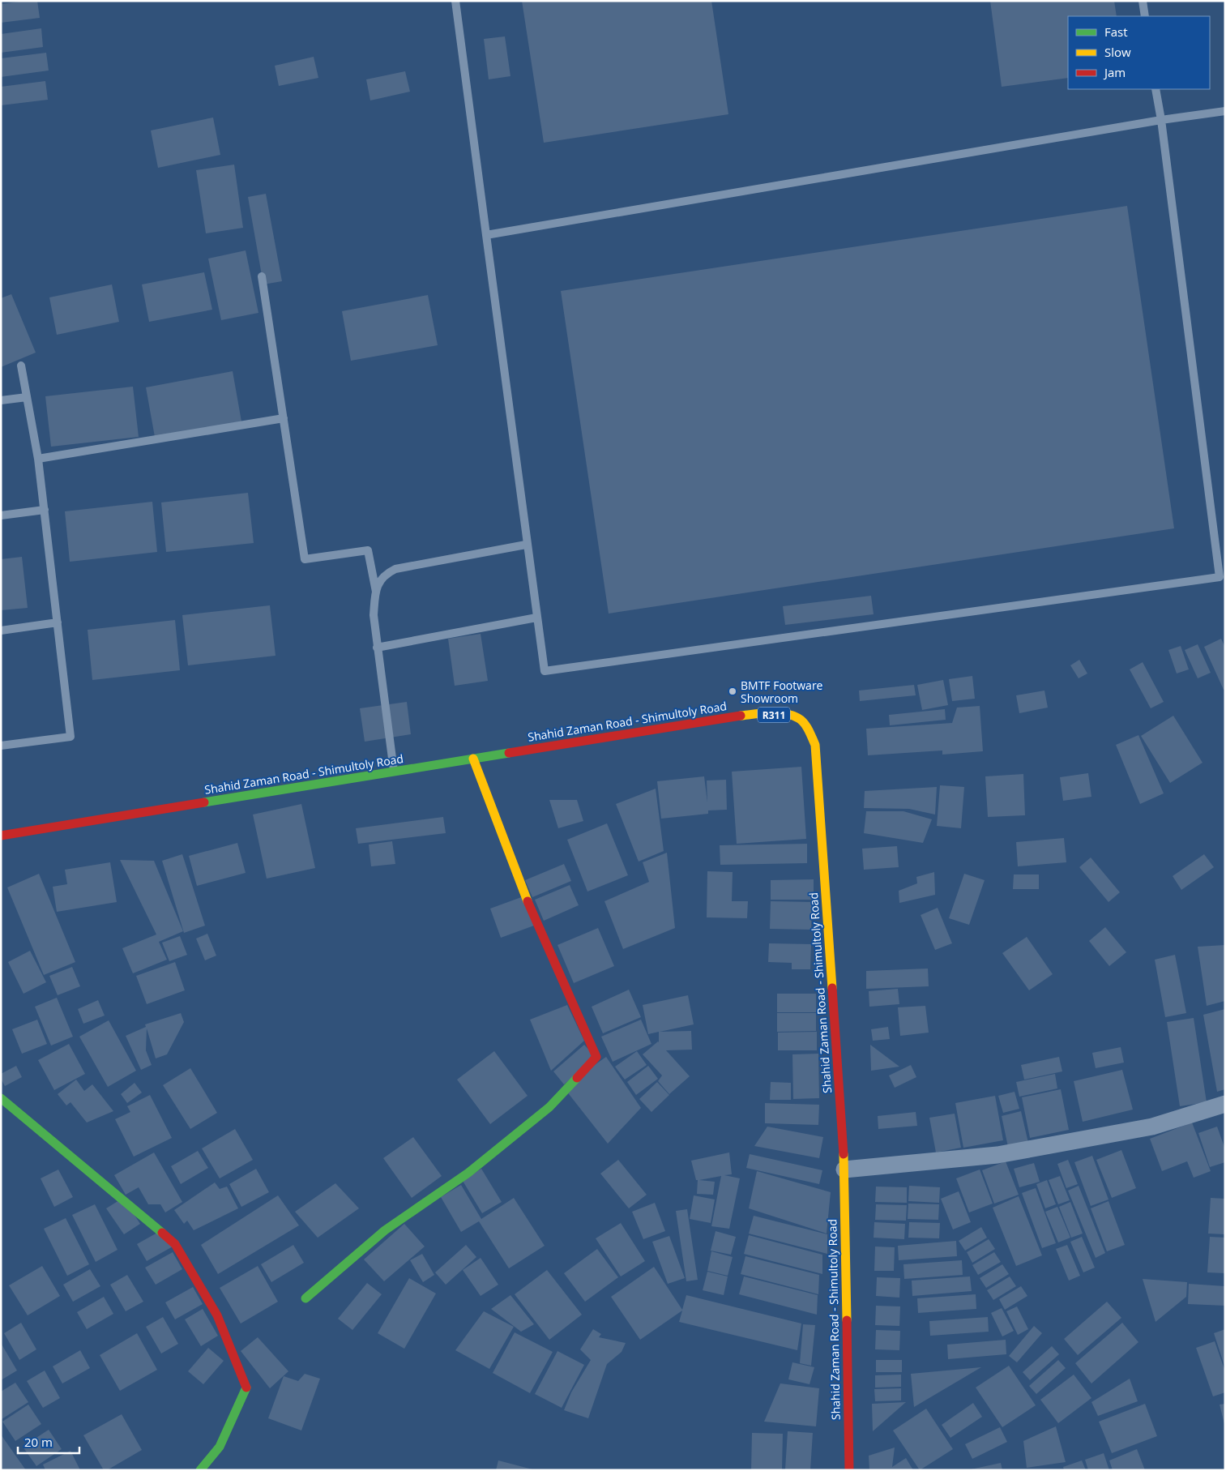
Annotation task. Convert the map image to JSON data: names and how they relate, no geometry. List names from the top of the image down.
{
  "streets": {
    "main road": ["R311", "Shahid Zaman Road - Shimultoly Road"]
  },
  "places": ["BMTF Footware Showroom"],
  "legend": ["Fast", "Slow", "Jam"],
  "scale_bar": "20 m"
}
